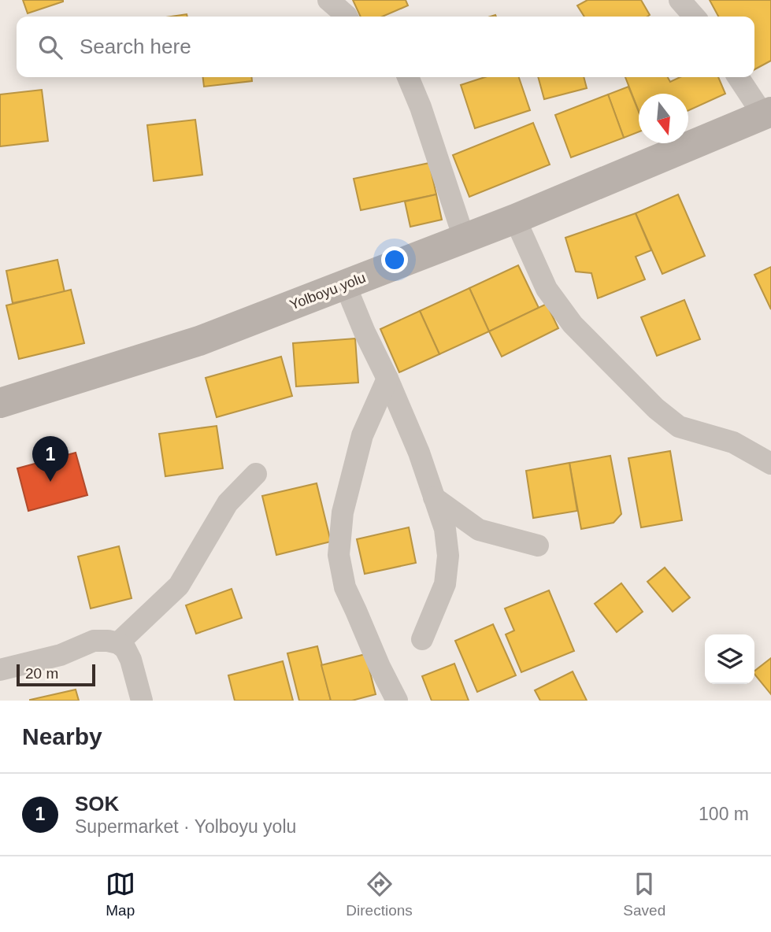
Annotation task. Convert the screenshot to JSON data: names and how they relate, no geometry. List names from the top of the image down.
{
  "streets": {
    "main road": ["Yolboyu yolu"]
  },
  "scale_bar": "20 m",
  "north": "bottom",
  "page": {
    "search": "Search here",
    "pins": "1",
    "scale": "20 m",
    "heading": "Nearby",
    "list": [
      {
        "mark": "1",
        "name": "SOK",
        "note": "Supermarket · Yolboyu yolu",
        "value": "100 m"
      }
    ],
    "nav": ["Map", "Directions", "Saved"]
  }
}
